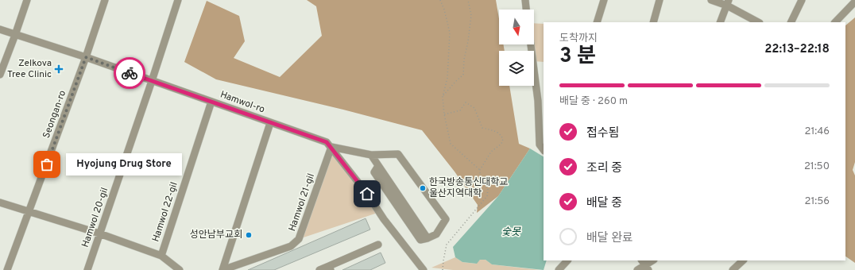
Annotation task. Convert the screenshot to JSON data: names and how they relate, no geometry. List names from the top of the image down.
{
  "streets": {
    "street": [
      "Hamwol-ro",
      "Seongan-ro",
      "Hamwol 21-gil",
      "Hamwol 22-gil",
      "Hamwol 20-gil"
    ]
  },
  "crossings": [
    ["Hamwol-ro", "Seongan-ro"],
    ["Hamwol-ro", "Hamwol 21-gil"],
    ["Hamwol-ro", "Hamwol 22-gil"],
    ["Hamwol-ro", "Hamwol 20-gil"],
    ["Seongan-ro", "Hamwol 22-gil"],
    ["Hamwol 22-gil", "Hamwol 20-gil"]
  ],
  "water": ["숯못"],
  "places": {
    "health": ["Zelkova Tree Clinic"],
    "other": ["Hyojung Drug Store", "한국방송통신대학교 울산지역대학", "성안남부교회"]
  },
  "north": "bottom",
  "page": {
    "heading": ["3 분", "도착까지", "22:13–22:18"],
    "bar": "배달 중 · 260 m",
    "list": [
      ["접수됨", "21:46"],
      ["조리 중", "21:50"],
      ["배달 중", "21:56"],
      "배달 완료"
    ],
    "bubble": "Hyojung Drug Store"
  }
}
